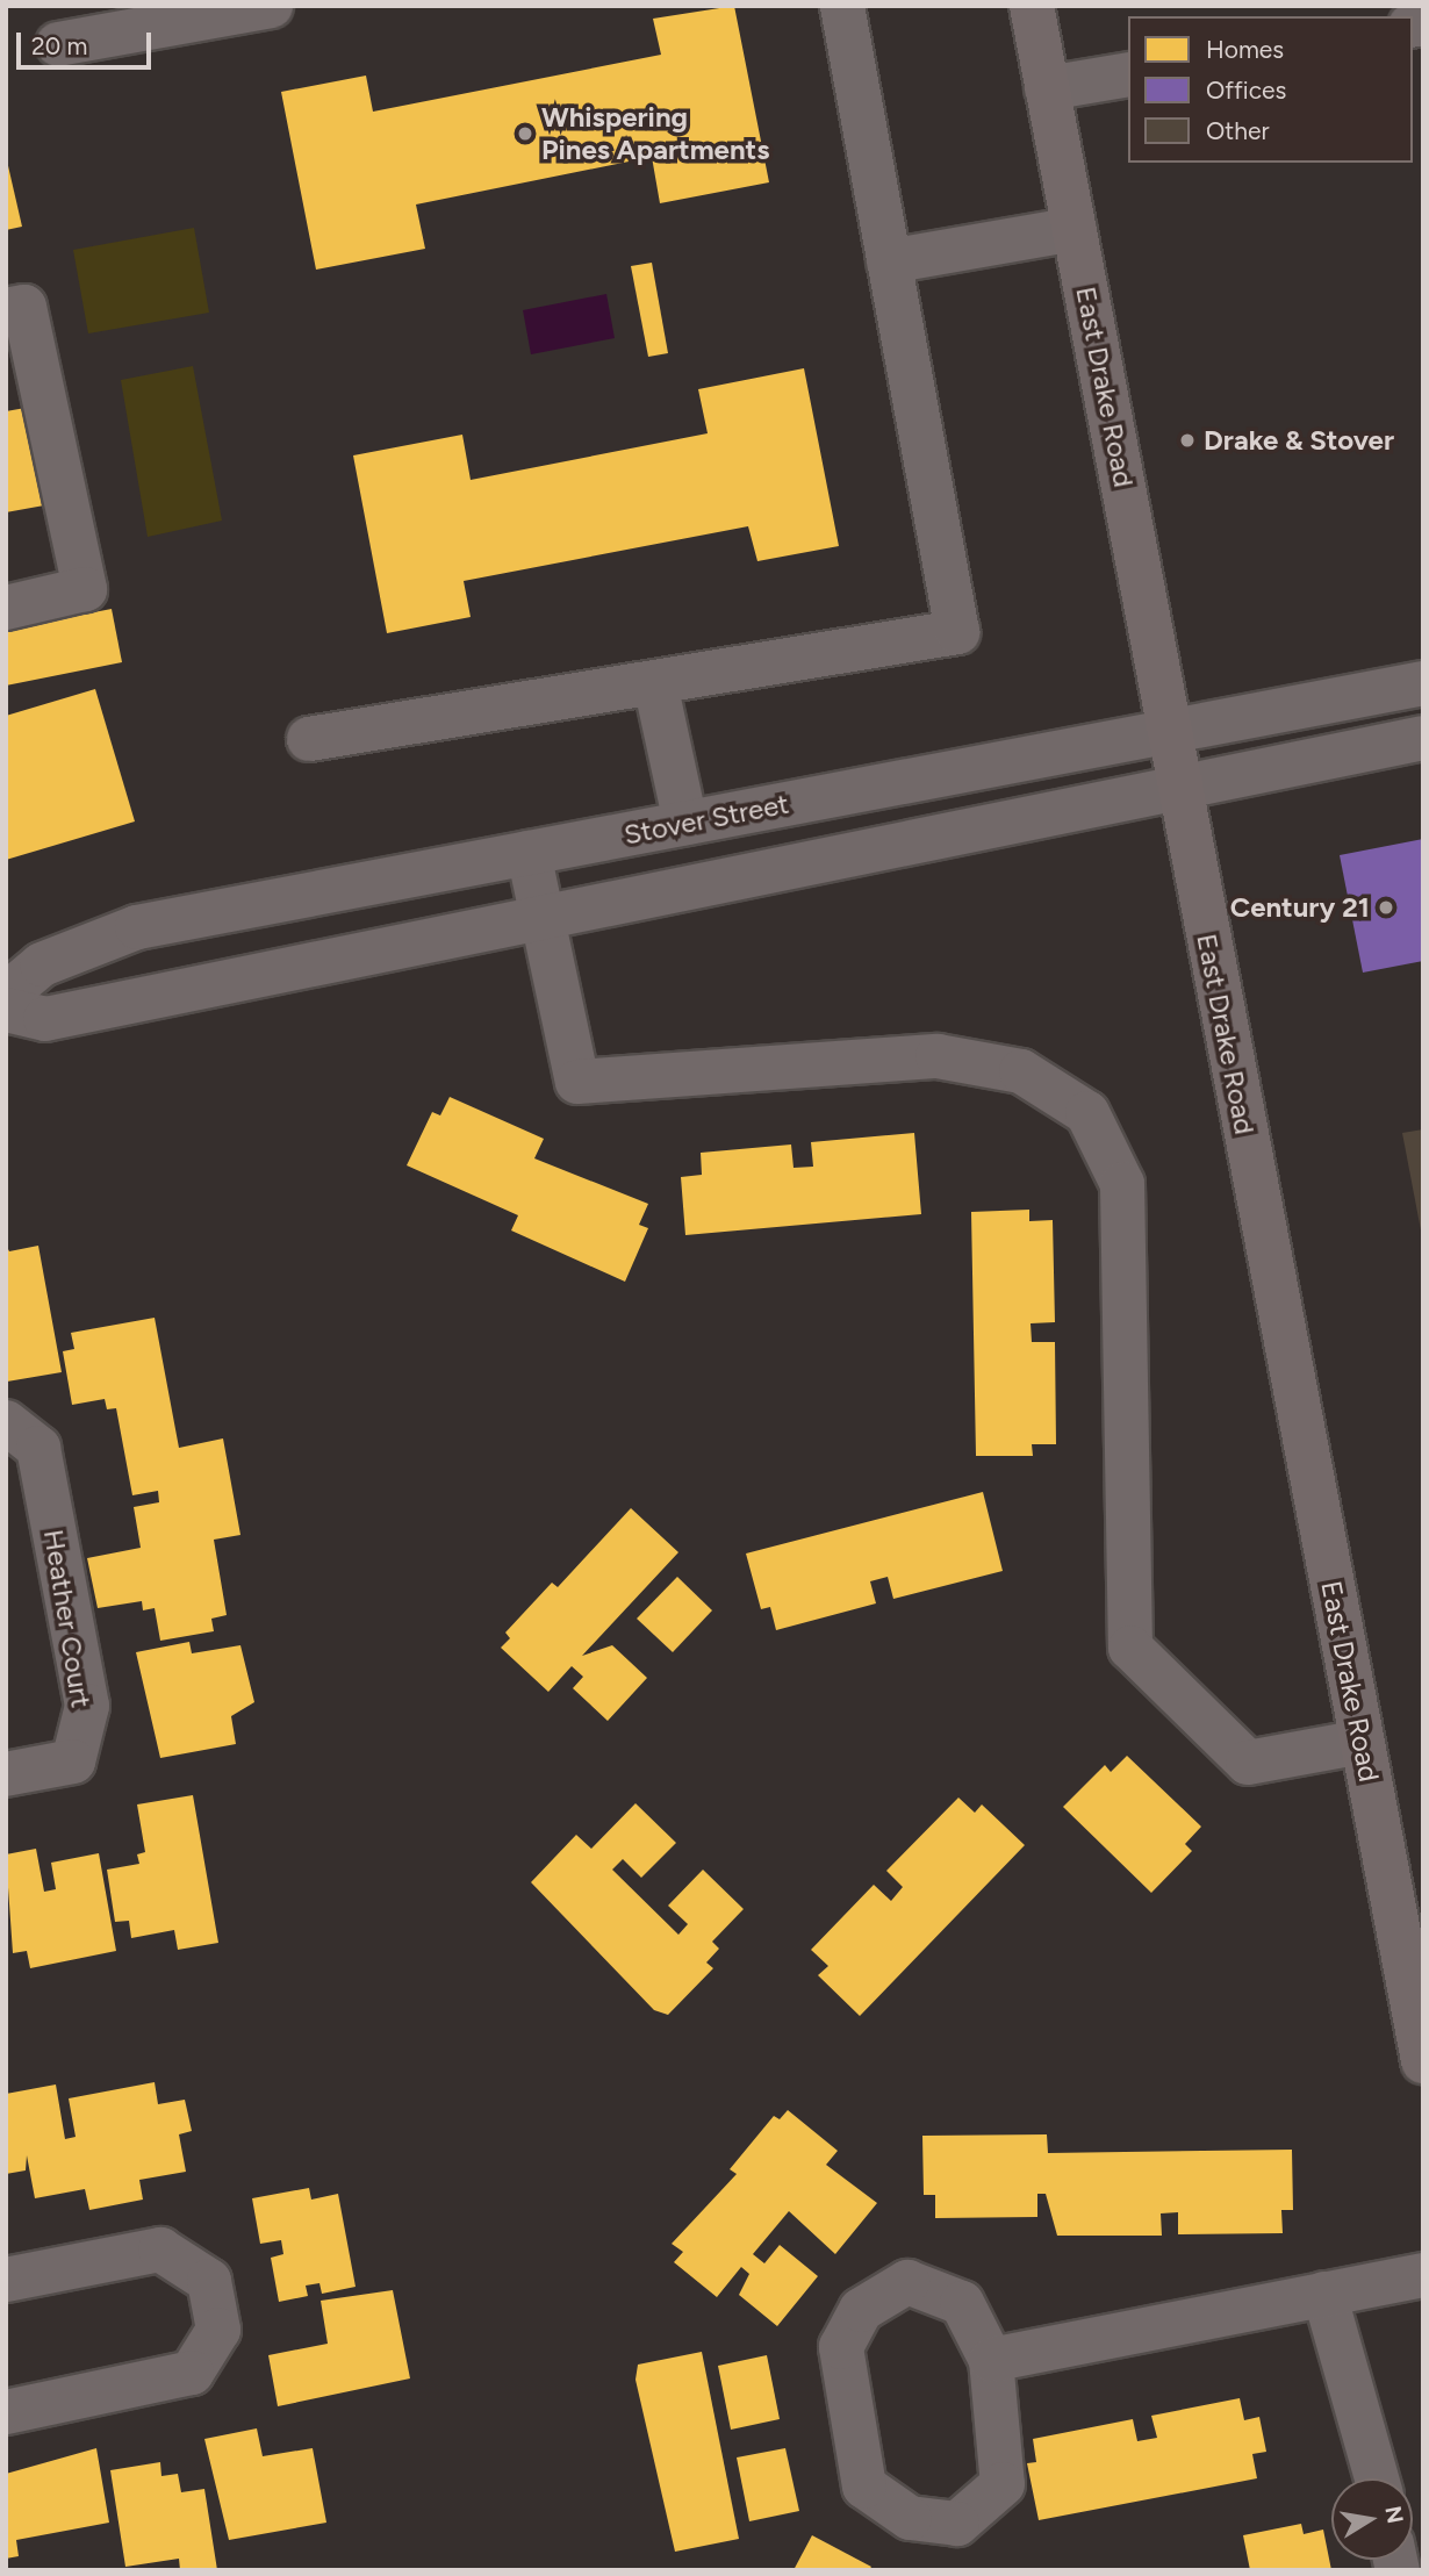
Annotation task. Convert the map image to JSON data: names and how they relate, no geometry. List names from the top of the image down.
{
  "streets": {
    "main road": ["East Drake Road"],
    "street": ["Stover Street", "Heather Court"]
  },
  "crossings": [
    ["East Drake Road", "Stover Street"]
  ],
  "places": ["Whispering Pines Apartments", "Drake & Stover", "Century 21"],
  "legend": ["Homes", "Offices", "Other"],
  "scale_bar": "20 m",
  "north": "right"
}
